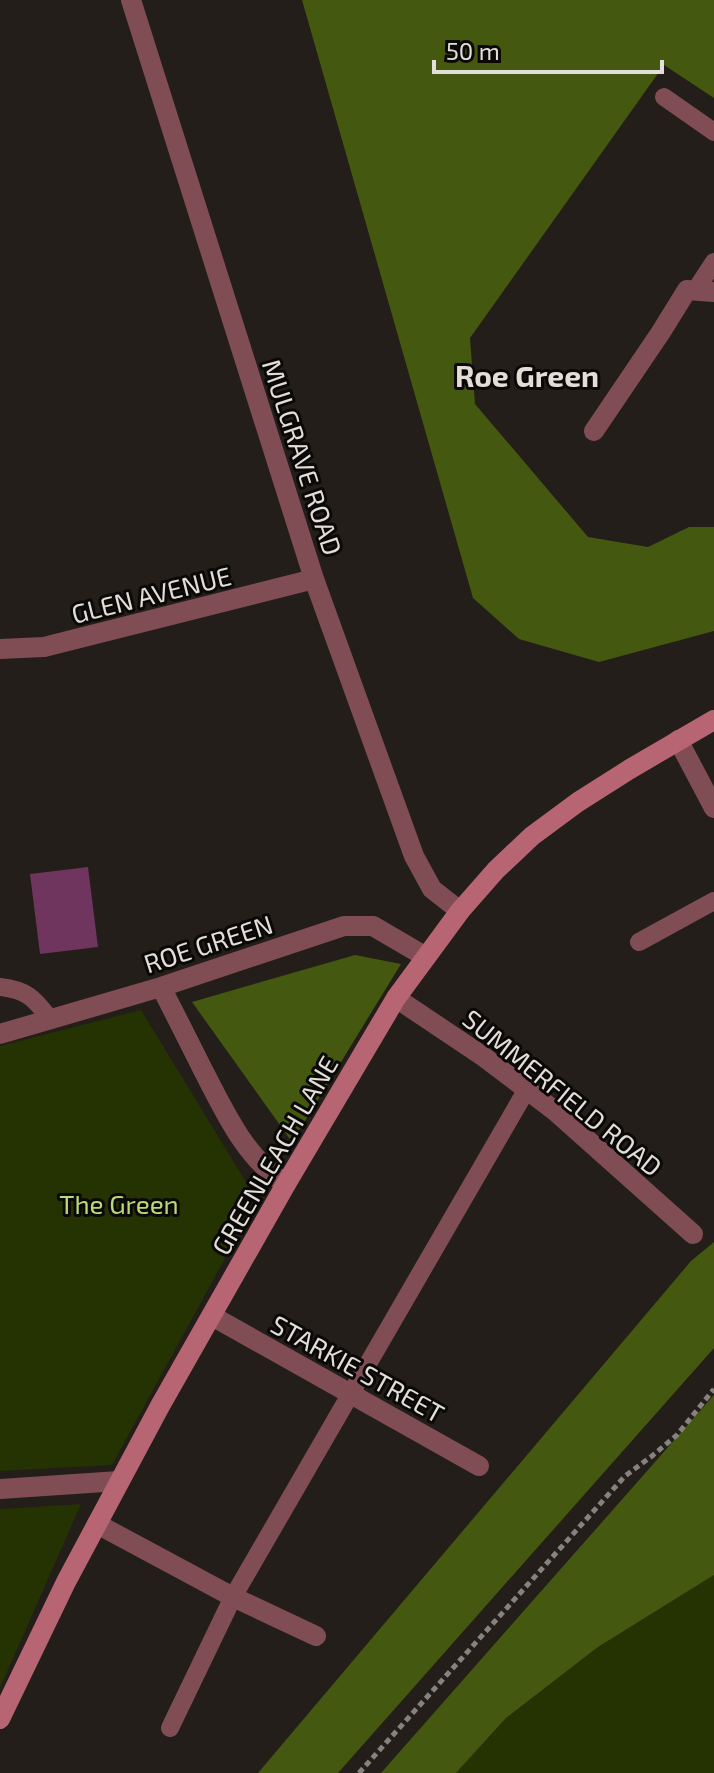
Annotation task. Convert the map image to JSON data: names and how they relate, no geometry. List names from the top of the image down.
{
  "streets": {
    "street": [
      "MULGRAVE ROAD",
      "GLEN AVENUE",
      "ROE GREEN",
      "SUMMERFIELD ROAD",
      "GREENLEACH LANE",
      "STARKIE STREET"
    ]
  },
  "crossings": [
    ["MULGRAVE ROAD", "GLEN AVENUE"],
    ["MULGRAVE ROAD", "GREENLEACH LANE"],
    ["ROE GREEN", "GREENLEACH LANE"],
    ["SUMMERFIELD ROAD", "GREENLEACH LANE"],
    ["GREENLEACH LANE", "STARKIE STREET"]
  ],
  "districts": ["Roe Green"],
  "parks": ["The Green"],
  "scale_bar": "50 m"
}
